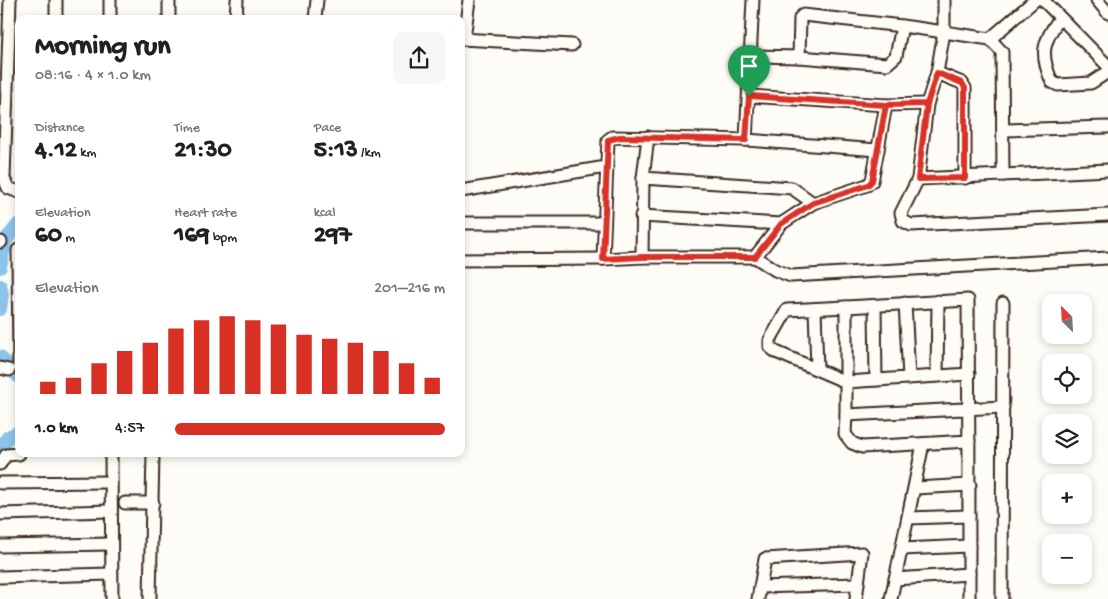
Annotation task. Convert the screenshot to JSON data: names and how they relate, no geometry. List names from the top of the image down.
{
  "north": "top left",
  "page": {
    "heading": ["Morning run", "08:16 · 4 × 1.0 km"],
    "stats": [
      ["Distance", "4.12 km"],
      ["Time", "21:30"],
      ["Pace", "5:13 /km"],
      ["Elevation", "60 m"],
      ["Heart rate", "169 bpm"],
      ["kcal", "297"]
    ],
    "chart": ["Elevation", "201–216 m"],
    "map_buttons": ["+", "−"],
    "list": [
      {
        "name": "1.0 km",
        "note": "4:57"
      }
    ]
  }
}
